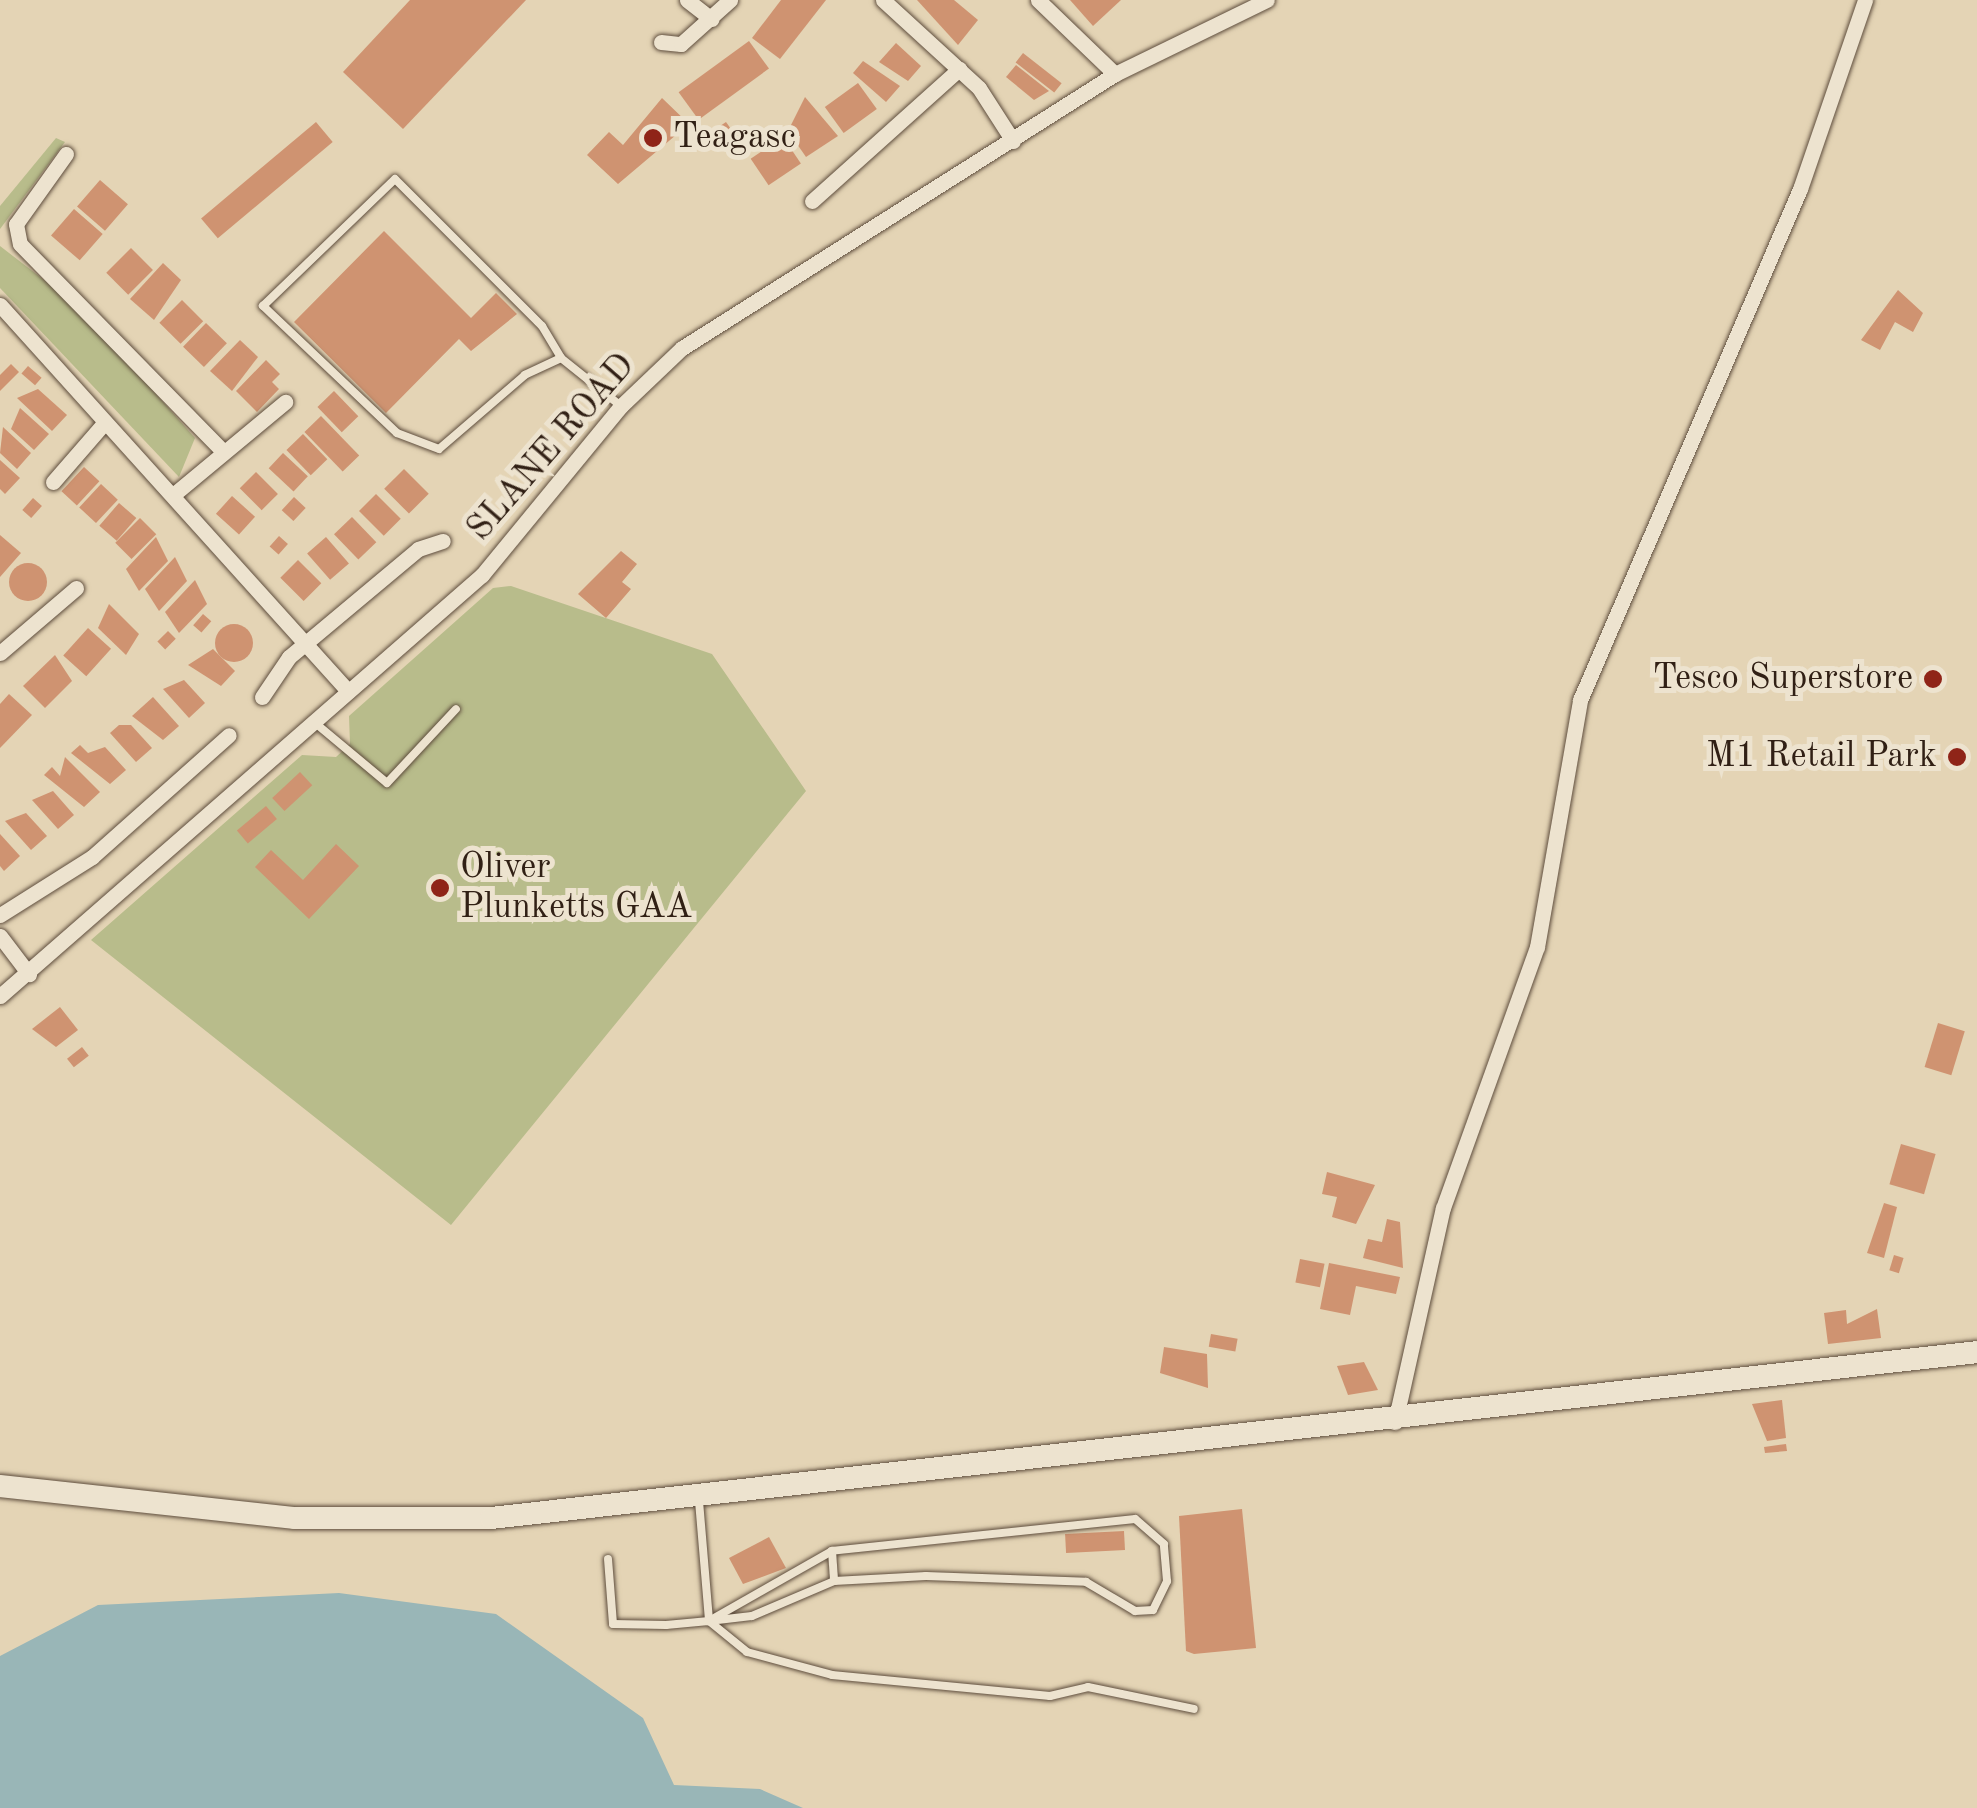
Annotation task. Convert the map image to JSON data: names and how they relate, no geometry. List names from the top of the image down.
{
  "streets": {
    "street": ["SLANE ROAD"]
  },
  "places": [
    "Teagasc",
    "Tesco Superstore",
    "M1 Retail Park",
    "Oliver Plunketts GAA"
  ]
}
